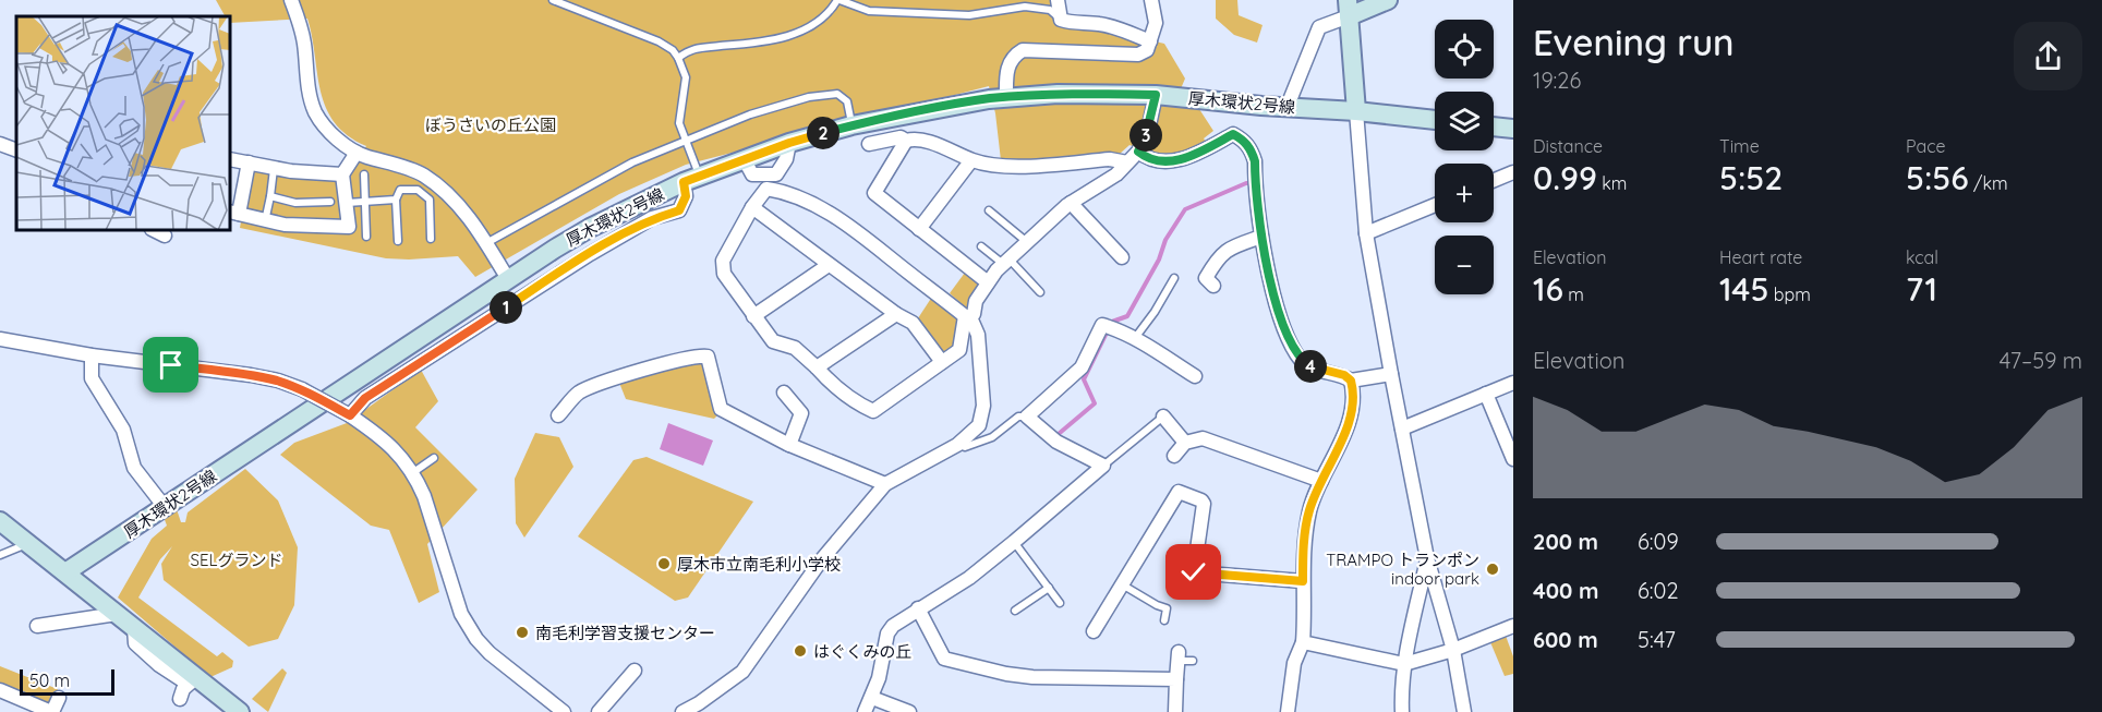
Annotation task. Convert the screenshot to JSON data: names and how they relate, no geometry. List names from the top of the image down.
{
  "streets": {
    "street": ["厚木環状2号線"]
  },
  "parks": ["ぼうさいの丘公園", "SELグランド"],
  "places": [
    "厚木市立南毛利小学校",
    "TRAMPO トランポン indoor park",
    "南毛利学習支援センター",
    "はぐくみの丘"
  ],
  "scale_bar": "50 m",
  "page": {
    "heading": ["Evening run", "19:26"],
    "map_buttons": ["+", "−"],
    "stats": [
      ["Distance", "0.99 km"],
      ["Time", "5:52"],
      ["Pace", "5:56 /km"],
      ["Elevation", "16 m"],
      ["Heart rate", "145 bpm"],
      ["kcal", "71"]
    ],
    "pins": [
      "2",
      "3",
      "1",
      "4"
    ],
    "chart": ["Elevation", "47–59 m"],
    "list": [
      {
        "name": "200 m",
        "note": "6:09"
      },
      {
        "name": "400 m",
        "note": "6:02"
      },
      {
        "name": "600 m",
        "note": "5:47"
      }
    ],
    "scale": "50 m"
  }
}
